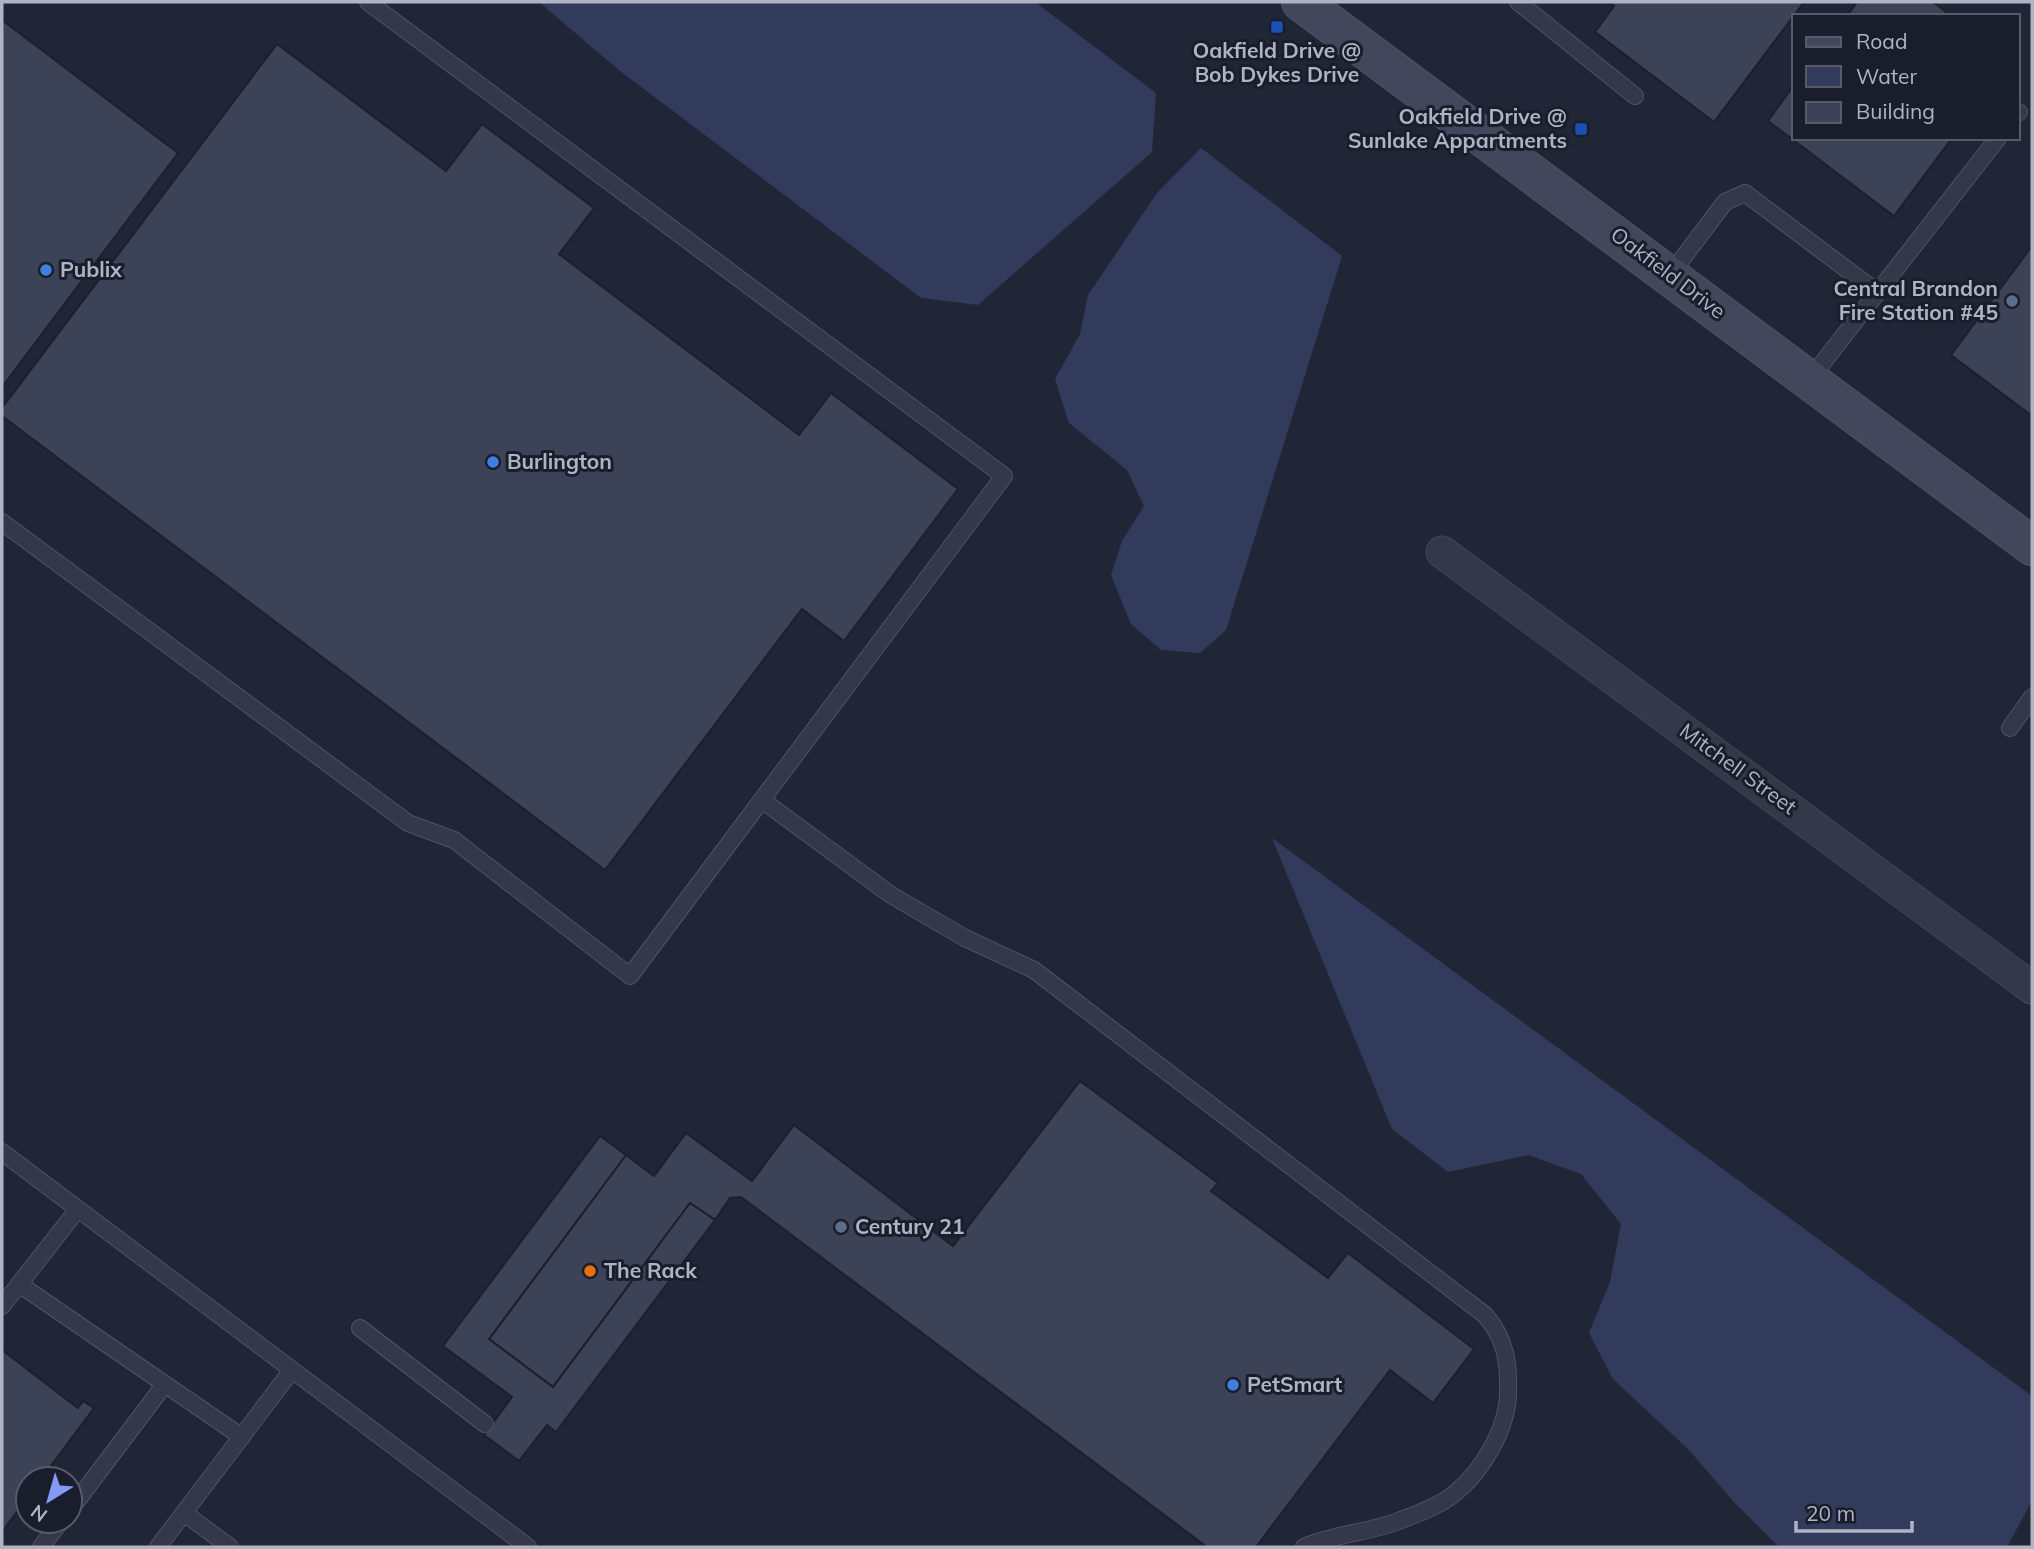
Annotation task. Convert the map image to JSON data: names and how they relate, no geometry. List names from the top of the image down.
{
  "streets": {
    "street": ["Oakfield Drive", "Mitchell Street"]
  },
  "places": {
    "transit": ["Oakfield Drive @ Bob Dykes Drive", "Oakfield Drive @ Sunlake Appartments"],
    "other": [
      "Publix",
      "Central Brandon Fire Station #45",
      "Burlington",
      "Century 21",
      "The Rack",
      "PetSmart"
    ]
  },
  "legend": ["Road", "Water", "Building"],
  "scale_bar": "20 m",
  "north": "bottom left"
}
